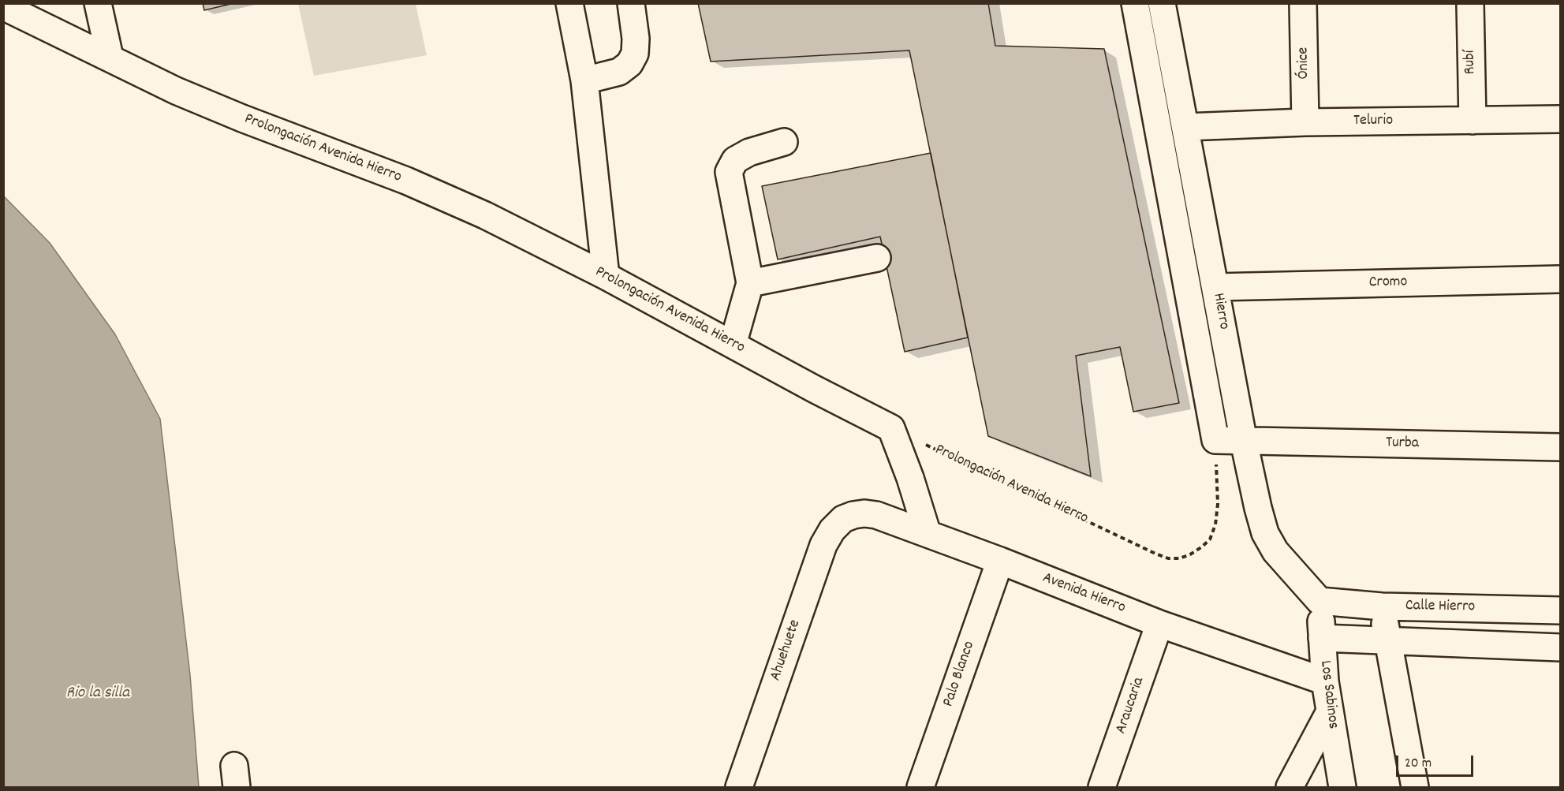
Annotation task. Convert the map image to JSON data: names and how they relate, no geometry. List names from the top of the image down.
{
  "streets": {
    "street": [
      "Rubí",
      "Ónice",
      "Telurio",
      "Prolongación Avenida Hierro",
      "Cromo",
      "Hierro",
      "Turba",
      "Avenida Hierro",
      "Calle Hierro",
      "Ahuehuete",
      "Palo Blanco",
      "Los Sabinos",
      "Araucaria"
    ]
  },
  "crossings": [
    ["Rubí", "Telurio"],
    ["Ónice", "Telurio"],
    ["Telurio", "Hierro"],
    ["Cromo", "Hierro"],
    ["Hierro", "Turba"],
    ["Hierro", "Calle Hierro"],
    ["Hierro", "Los Sabinos"],
    ["Avenida Hierro", "Ahuehuete"],
    ["Avenida Hierro", "Palo Blanco"],
    ["Avenida Hierro", "Los Sabinos"],
    ["Avenida Hierro", "Araucaria"],
    ["Calle Hierro", "Los Sabinos"]
  ],
  "water": ["Rio la silla"],
  "scale_bar": "20 m"
}
